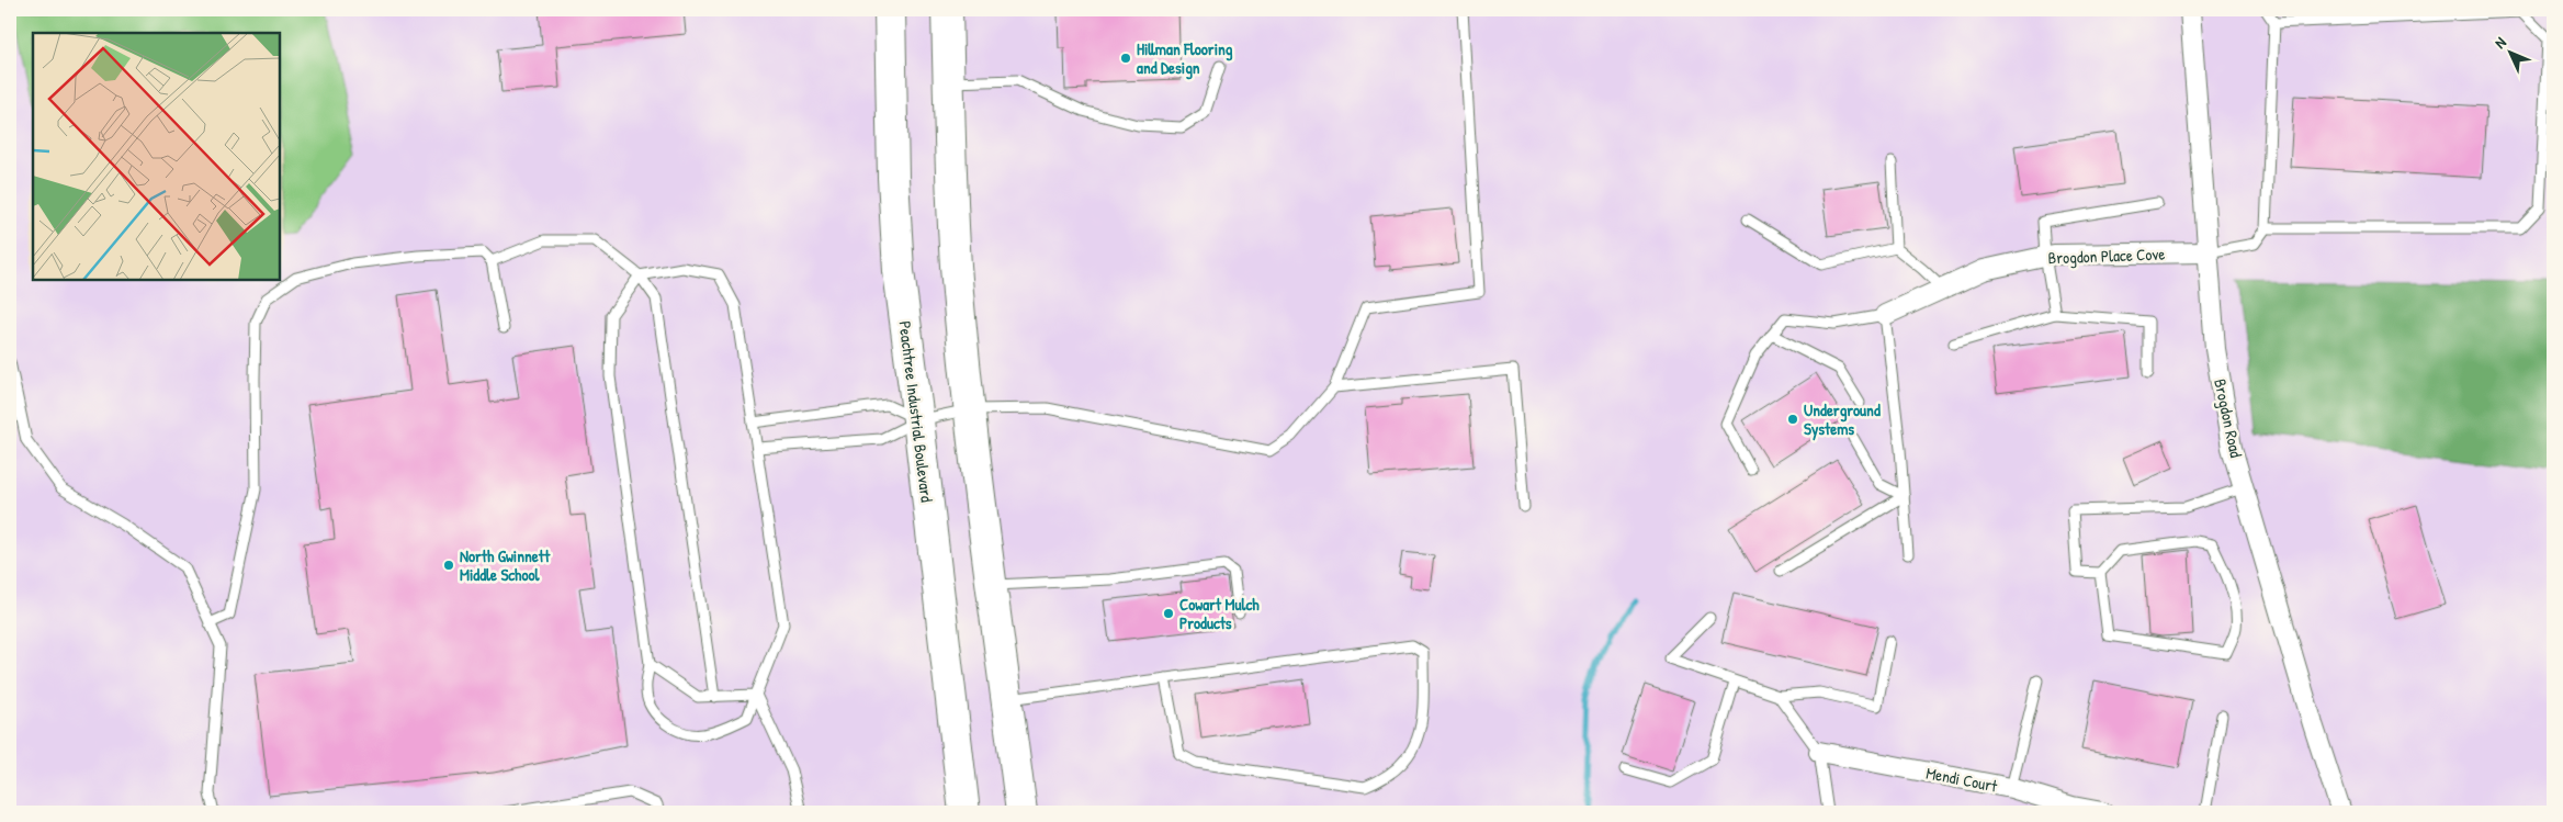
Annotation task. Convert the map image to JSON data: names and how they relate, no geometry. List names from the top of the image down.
{
  "streets": {
    "highway": ["Peachtree Industrial Boulevard"],
    "street": ["Brogdon Place Cove", "Brogdon Road", "Mendi Court"]
  },
  "crossings": [
    ["Brogdon Place Cove", "Brogdon Road"]
  ],
  "places": [
    "Hillman Flooring and Design",
    "Underground Systems",
    "North Gwinnett Middle School",
    "Cowart Mulch Products"
  ],
  "north": "top left"
}
